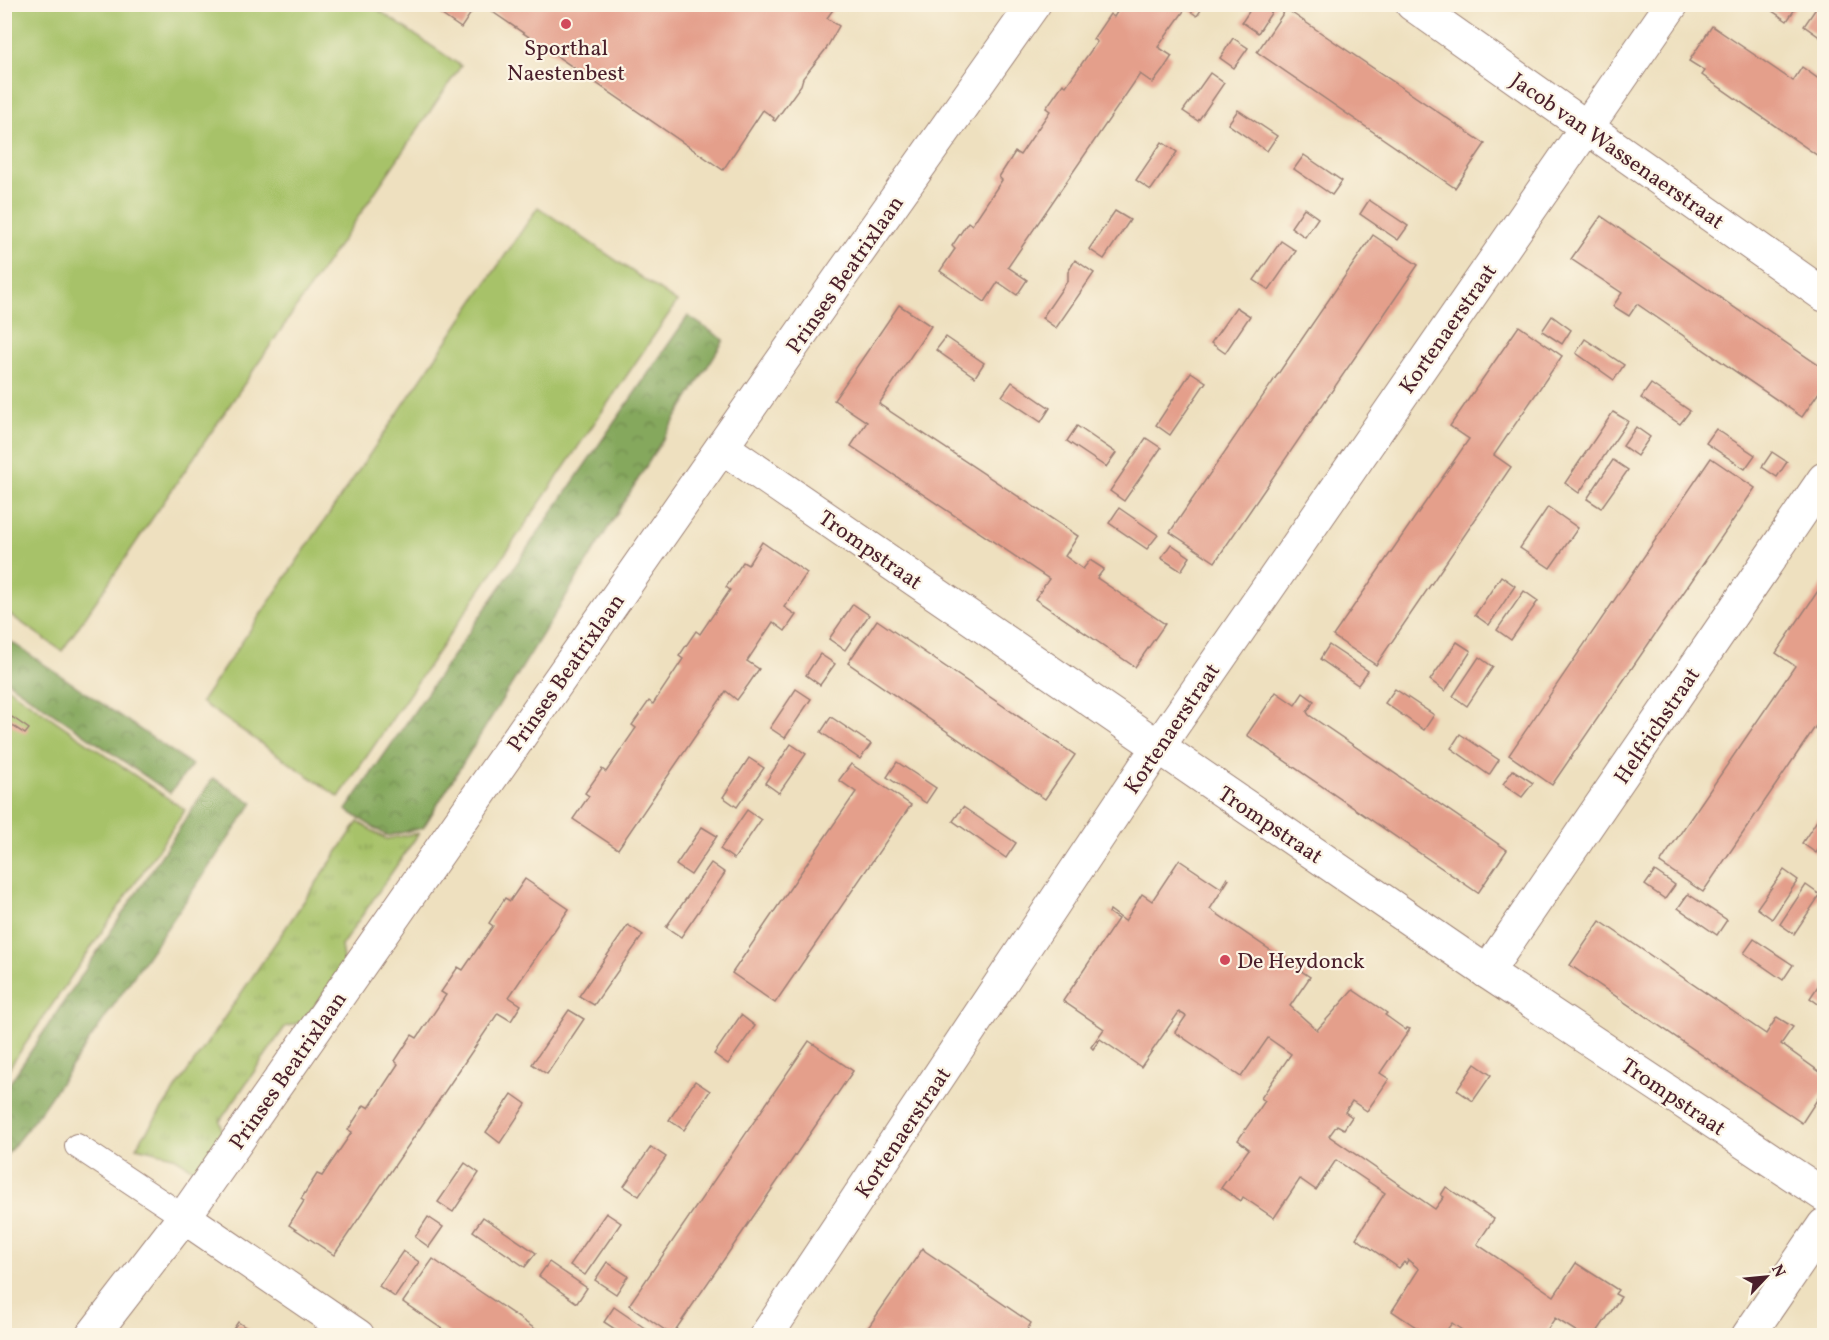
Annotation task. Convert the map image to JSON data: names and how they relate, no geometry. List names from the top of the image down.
{
  "streets": {
    "street": [
      "Jacob van Wassenaerstraat",
      "Prinses Beatrixlaan",
      "Kortenaerstraat",
      "Trompstraat",
      "Helfrichstraat"
    ]
  },
  "crossings": [
    ["Jacob van Wassenaerstraat", "Kortenaerstraat"],
    ["Prinses Beatrixlaan", "Trompstraat"],
    ["Kortenaerstraat", "Trompstraat"],
    ["Trompstraat", "Helfrichstraat"]
  ],
  "places": ["Sporthal Naestenbest", "De Heydonck"],
  "north": "top right"
}
